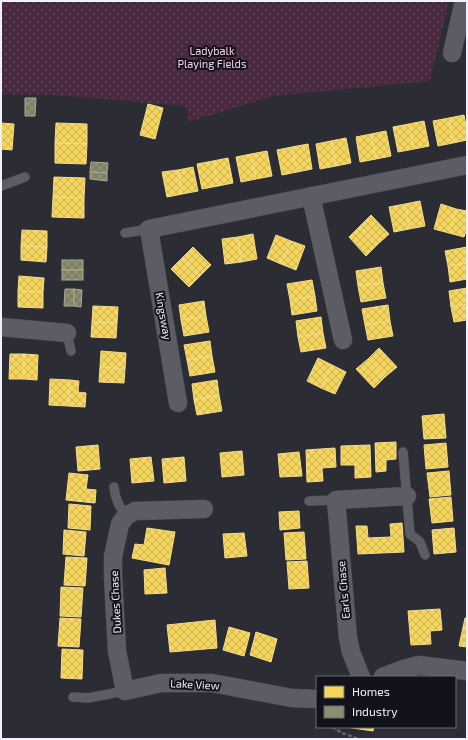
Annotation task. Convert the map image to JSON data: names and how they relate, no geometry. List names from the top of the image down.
{
  "streets": {
    "street": [
      "Kingsway",
      "Earls Chase",
      "Dukes Chase",
      "Lake View"
    ]
  },
  "crossings": [
    ["Dukes Chase", "Lake View"]
  ],
  "parks": ["Ladybalk Playing Fields"],
  "legend": ["Homes", "Industry"]
}
